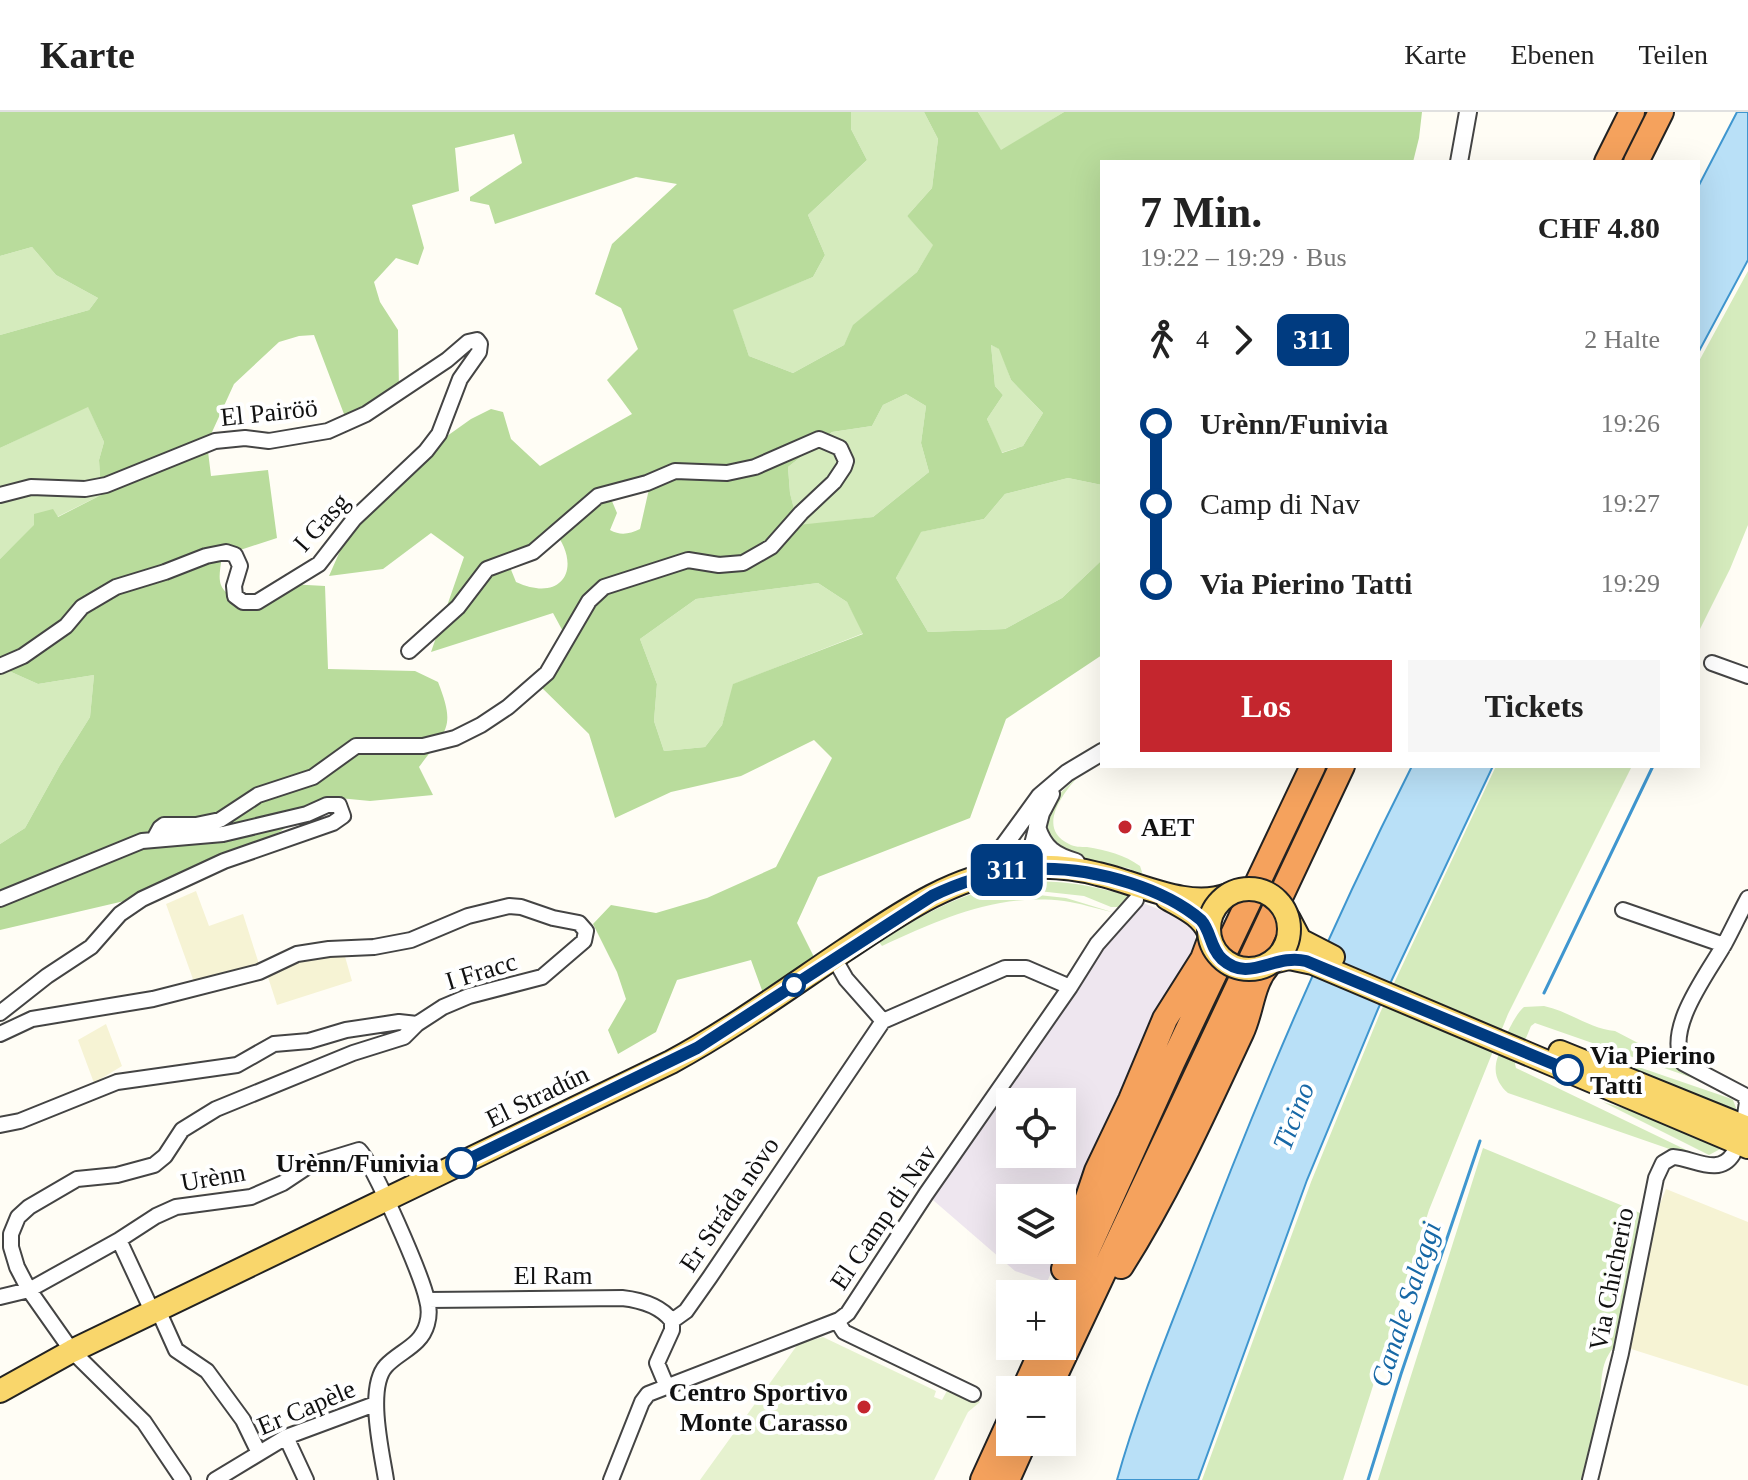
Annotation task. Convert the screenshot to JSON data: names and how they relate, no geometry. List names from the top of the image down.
{
  "streets": {
    "main road": ["El Stradún"],
    "street": [
      "El Pairöö",
      "I Gasg",
      "I Fracc",
      "Urènn",
      "Er Stráda nòvo",
      "El Camp di Nav",
      "El Ram",
      "Via Chicherio",
      "Er Capèle"
    ]
  },
  "crossings": [
    ["El Pairöö", "I Gasg"],
    ["I Fracc", "El Stradún"],
    ["I Fracc", "Urènn"],
    ["El Stradún", "Urènn"],
    ["El Stradún", "El Camp di Nav"],
    ["Urènn", "El Ram"],
    ["Er Stráda nòvo", "El Camp di Nav"],
    ["Er Stráda nòvo", "El Ram"]
  ],
  "water": ["Ticino", "Canale Saleggi"],
  "places": [
    "AET",
    "Via Pierino Tatti",
    "Urènn/Funivia",
    "Centro Sportivo Monte Carasso"
  ],
  "lines": ["bus line 311"],
  "page": {
    "header": "Karte",
    "nav": ["Karte", "Ebenen", "Teilen"],
    "on_map": "311",
    "heading": ["7 Min.", "19:22 – 19:29 · Bus", "CHF 4.80"],
    "legs": ["4", "311", "2 Halte"],
    "list": [
      {
        "name": "Urènn/Funivia",
        "value": "19:26"
      },
      {
        "name": "Camp di Nav",
        "value": "19:27"
      },
      {
        "name": "Via Pierino Tatti",
        "value": "19:29"
      }
    ],
    "buttons": ["Los", "Tickets"],
    "map_buttons": ["+", "−"]
  }
}
